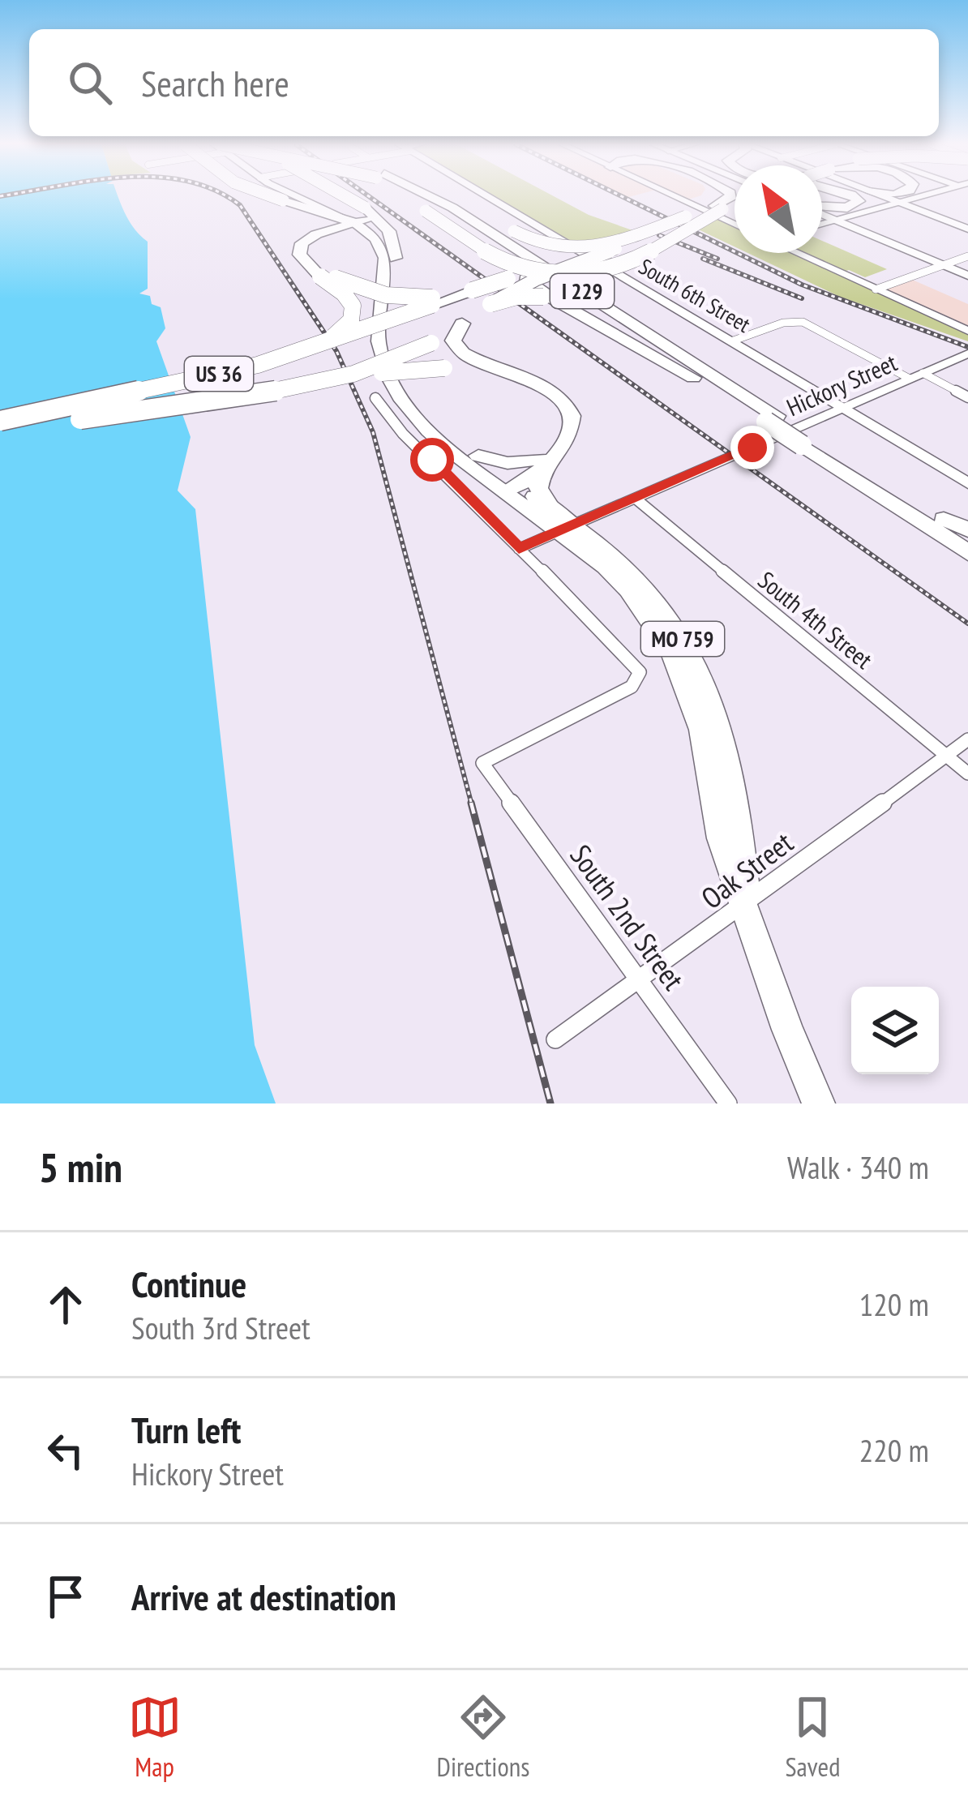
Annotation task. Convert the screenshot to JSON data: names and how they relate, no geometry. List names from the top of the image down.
{
  "streets": {
    "highway": ["I 229", "US 36"],
    "main road": ["South 6th Street", "MO 759"],
    "street": [
      "Hickory Street",
      "South 4th Street",
      "Oak Street",
      "South 2nd Street"
    ]
  },
  "crossings": [
    ["South 6th Street", "Hickory Street"],
    ["Hickory Street", "South 4th Street"],
    ["Hickory Street", "MO 759"],
    ["Hickory Street", "South 2nd Street"],
    ["South 4th Street", "Oak Street"],
    ["MO 759", "Oak Street"],
    ["Oak Street", "South 2nd Street"]
  ],
  "north": "top left",
  "page": {
    "search": "Search here",
    "heading": ["5 min", "Walk · 340 m"],
    "list": [
      ["Continue", "South 3rd Street", "120 m"],
      ["Turn left", "Hickory Street", "220 m"],
      "Arrive at destination"
    ],
    "nav": ["Map", "Directions", "Saved"]
  }
}
